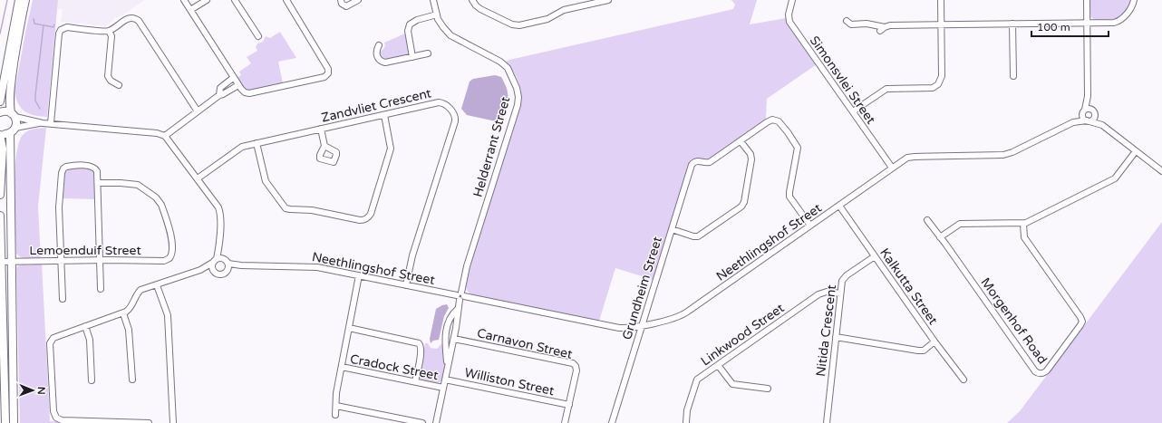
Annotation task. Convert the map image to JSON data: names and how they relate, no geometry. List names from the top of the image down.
{
  "streets": {
    "street": [
      "Simonsvlei Street",
      "Zandvliet Crescent",
      "Helderrant Street",
      "Neethlingshof Street",
      "Lemoenduif Street",
      "Kalkutta Street",
      "Grundheim Street",
      "Morgenhof Road",
      "Nitida Crescent",
      "Linkwood Street",
      "Carnavon Street",
      "Cradock Street",
      "Williston Street"
    ]
  },
  "crossings": [
    ["Simonsvlei Street", "Neethlingshof Street"],
    ["Zandvliet Crescent", "Neethlingshof Street"],
    ["Helderrant Street", "Neethlingshof Street"],
    ["Helderrant Street", "Carnavon Street"],
    ["Helderrant Street", "Cradock Street"],
    ["Helderrant Street", "Williston Street"],
    ["Neethlingshof Street", "Kalkutta Street"],
    ["Neethlingshof Street", "Grundheim Street"],
    ["Kalkutta Street", "Nitida Crescent"],
    ["Nitida Crescent", "Linkwood Street"],
    ["Carnavon Street", "Williston Street"]
  ],
  "scale_bar": "100 m",
  "north": "right"
}
